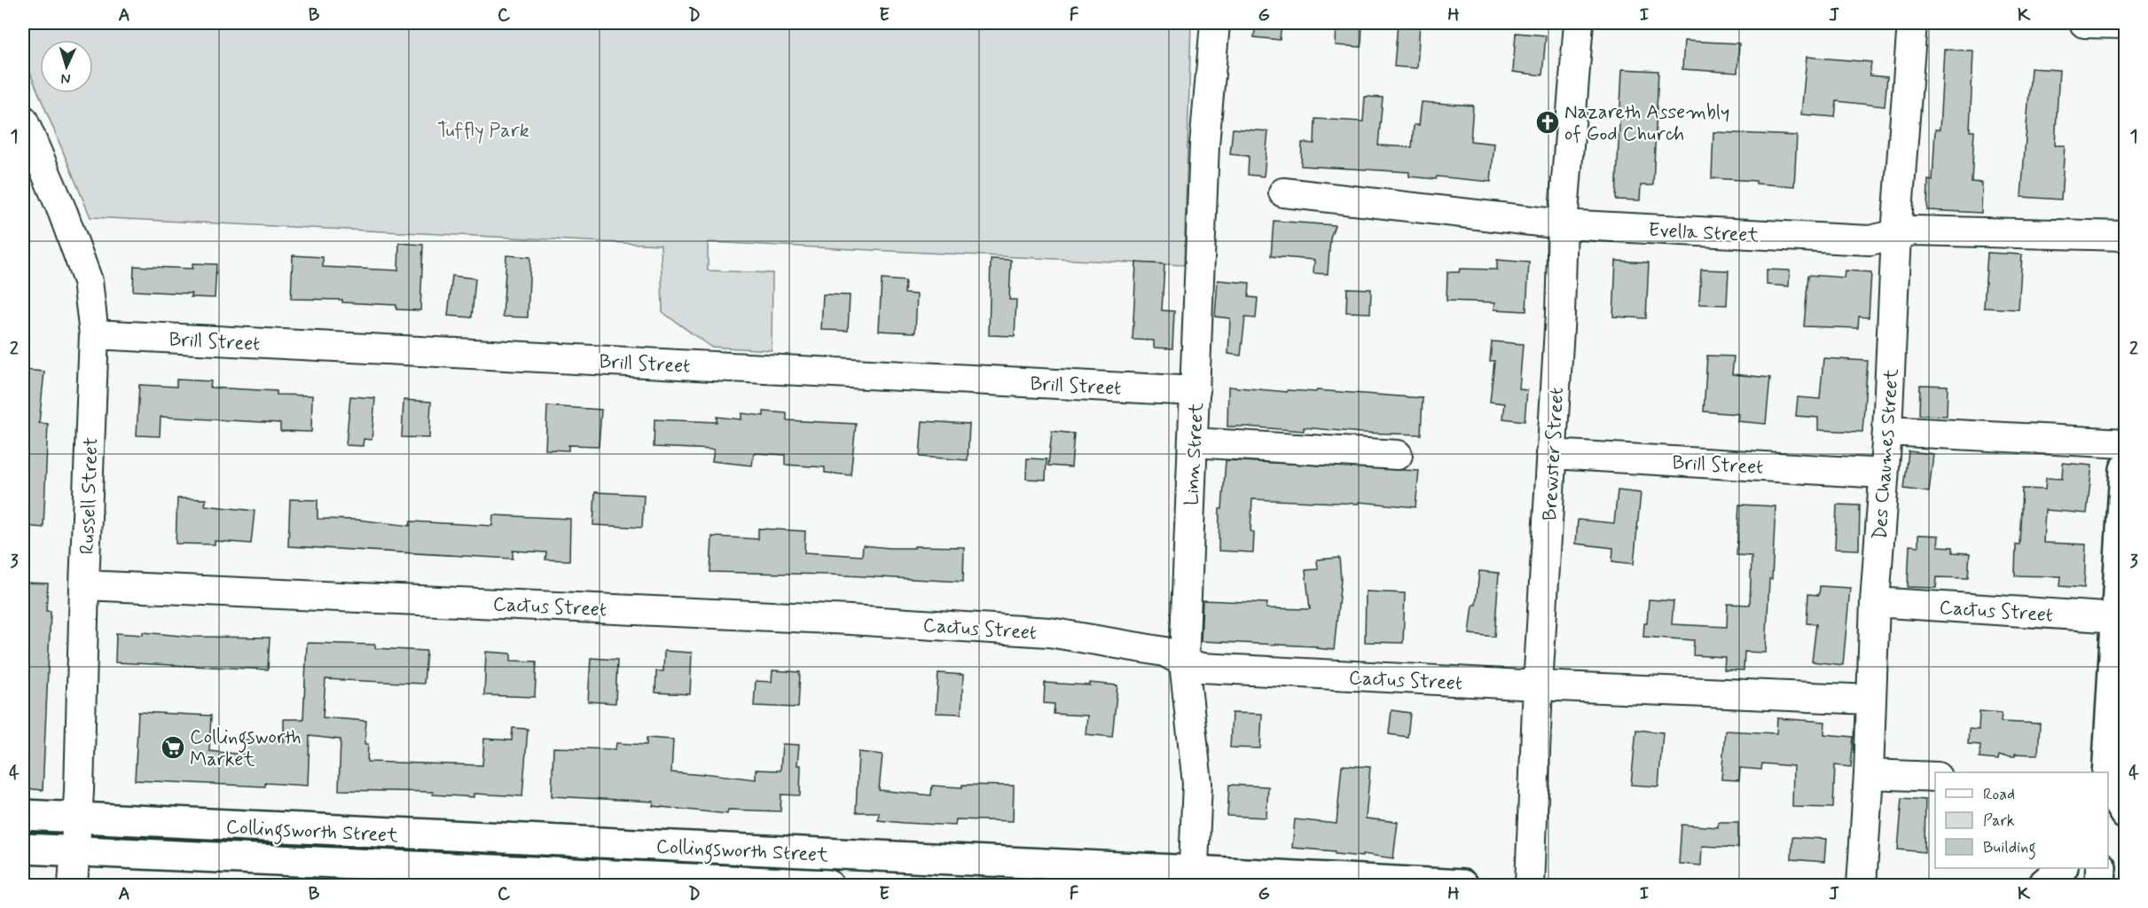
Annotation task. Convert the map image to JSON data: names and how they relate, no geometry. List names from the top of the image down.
{
  "streets": {
    "main road": ["Collingsworth Street"],
    "street": [
      "Evella Street",
      "Brill Street",
      "Linn Street",
      "Brewster Street",
      "Des Chaumes Street",
      "Russell Street",
      "Cactus Street"
    ]
  },
  "crossings": [
    ["Evella Street", "Brewster Street"],
    ["Evella Street", "Des Chaumes Street"],
    ["Brill Street", "Linn Street"],
    ["Brill Street", "Brewster Street"],
    ["Brill Street", "Des Chaumes Street"],
    ["Brill Street", "Russell Street"],
    ["Linn Street", "Cactus Street"],
    ["Linn Street", "Collingsworth Street"],
    ["Brewster Street", "Cactus Street"],
    ["Des Chaumes Street", "Cactus Street"],
    ["Russell Street", "Cactus Street"],
    ["Russell Street", "Collingsworth Street"]
  ],
  "parks": ["Tuffly Park"],
  "places": {
    "church": ["Nazareth Assembly of God Church"],
    "supermarket": ["Collingsworth Market"]
  },
  "legend": ["Road", "Park", "Building"],
  "north": "bottom",
  "grid": {
    "columns": [
      "A",
      "B",
      "C",
      "D",
      "E",
      "F",
      "G",
      "H",
      "I",
      "J",
      "K"
    ],
    "rows": [
      "1",
      "2",
      "3",
      "4"
    ]
  }
}
